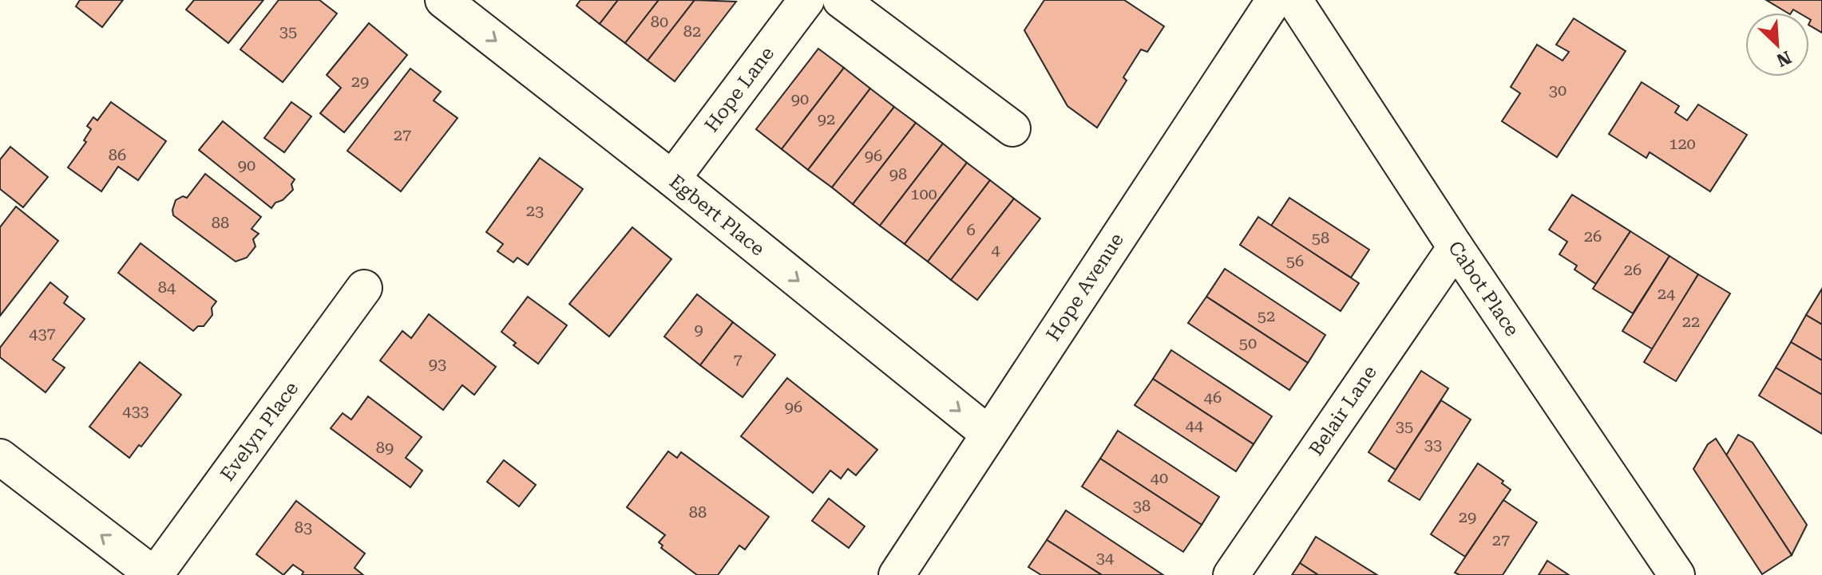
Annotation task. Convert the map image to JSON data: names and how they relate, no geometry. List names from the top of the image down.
{
  "streets": {
    "street": [
      "Hope Lane",
      "Egbert Place",
      "Hope Avenue",
      "Cabot Place",
      "Belair Lane",
      "Evelyn Place"
    ]
  },
  "crossings": [
    ["Hope Lane", "Egbert Place"],
    ["Egbert Place", "Hope Avenue"],
    ["Cabot Place", "Belair Lane"]
  ],
  "house_numbers": [
    "80",
    "35",
    "82",
    "29",
    "30",
    "90",
    "92",
    "27",
    "120",
    "86",
    "96",
    "90",
    "98",
    "100",
    "23",
    "88",
    "6",
    "26",
    "58",
    "4",
    "56",
    "26",
    "84",
    "24",
    "52",
    "22",
    "9",
    "437",
    "50",
    "7",
    "93",
    "46",
    "96",
    "433",
    "44",
    "35",
    "33",
    "89",
    "40",
    "38",
    "88",
    "29",
    "83",
    "27",
    "34"
  ],
  "north": "bottom right"
}
